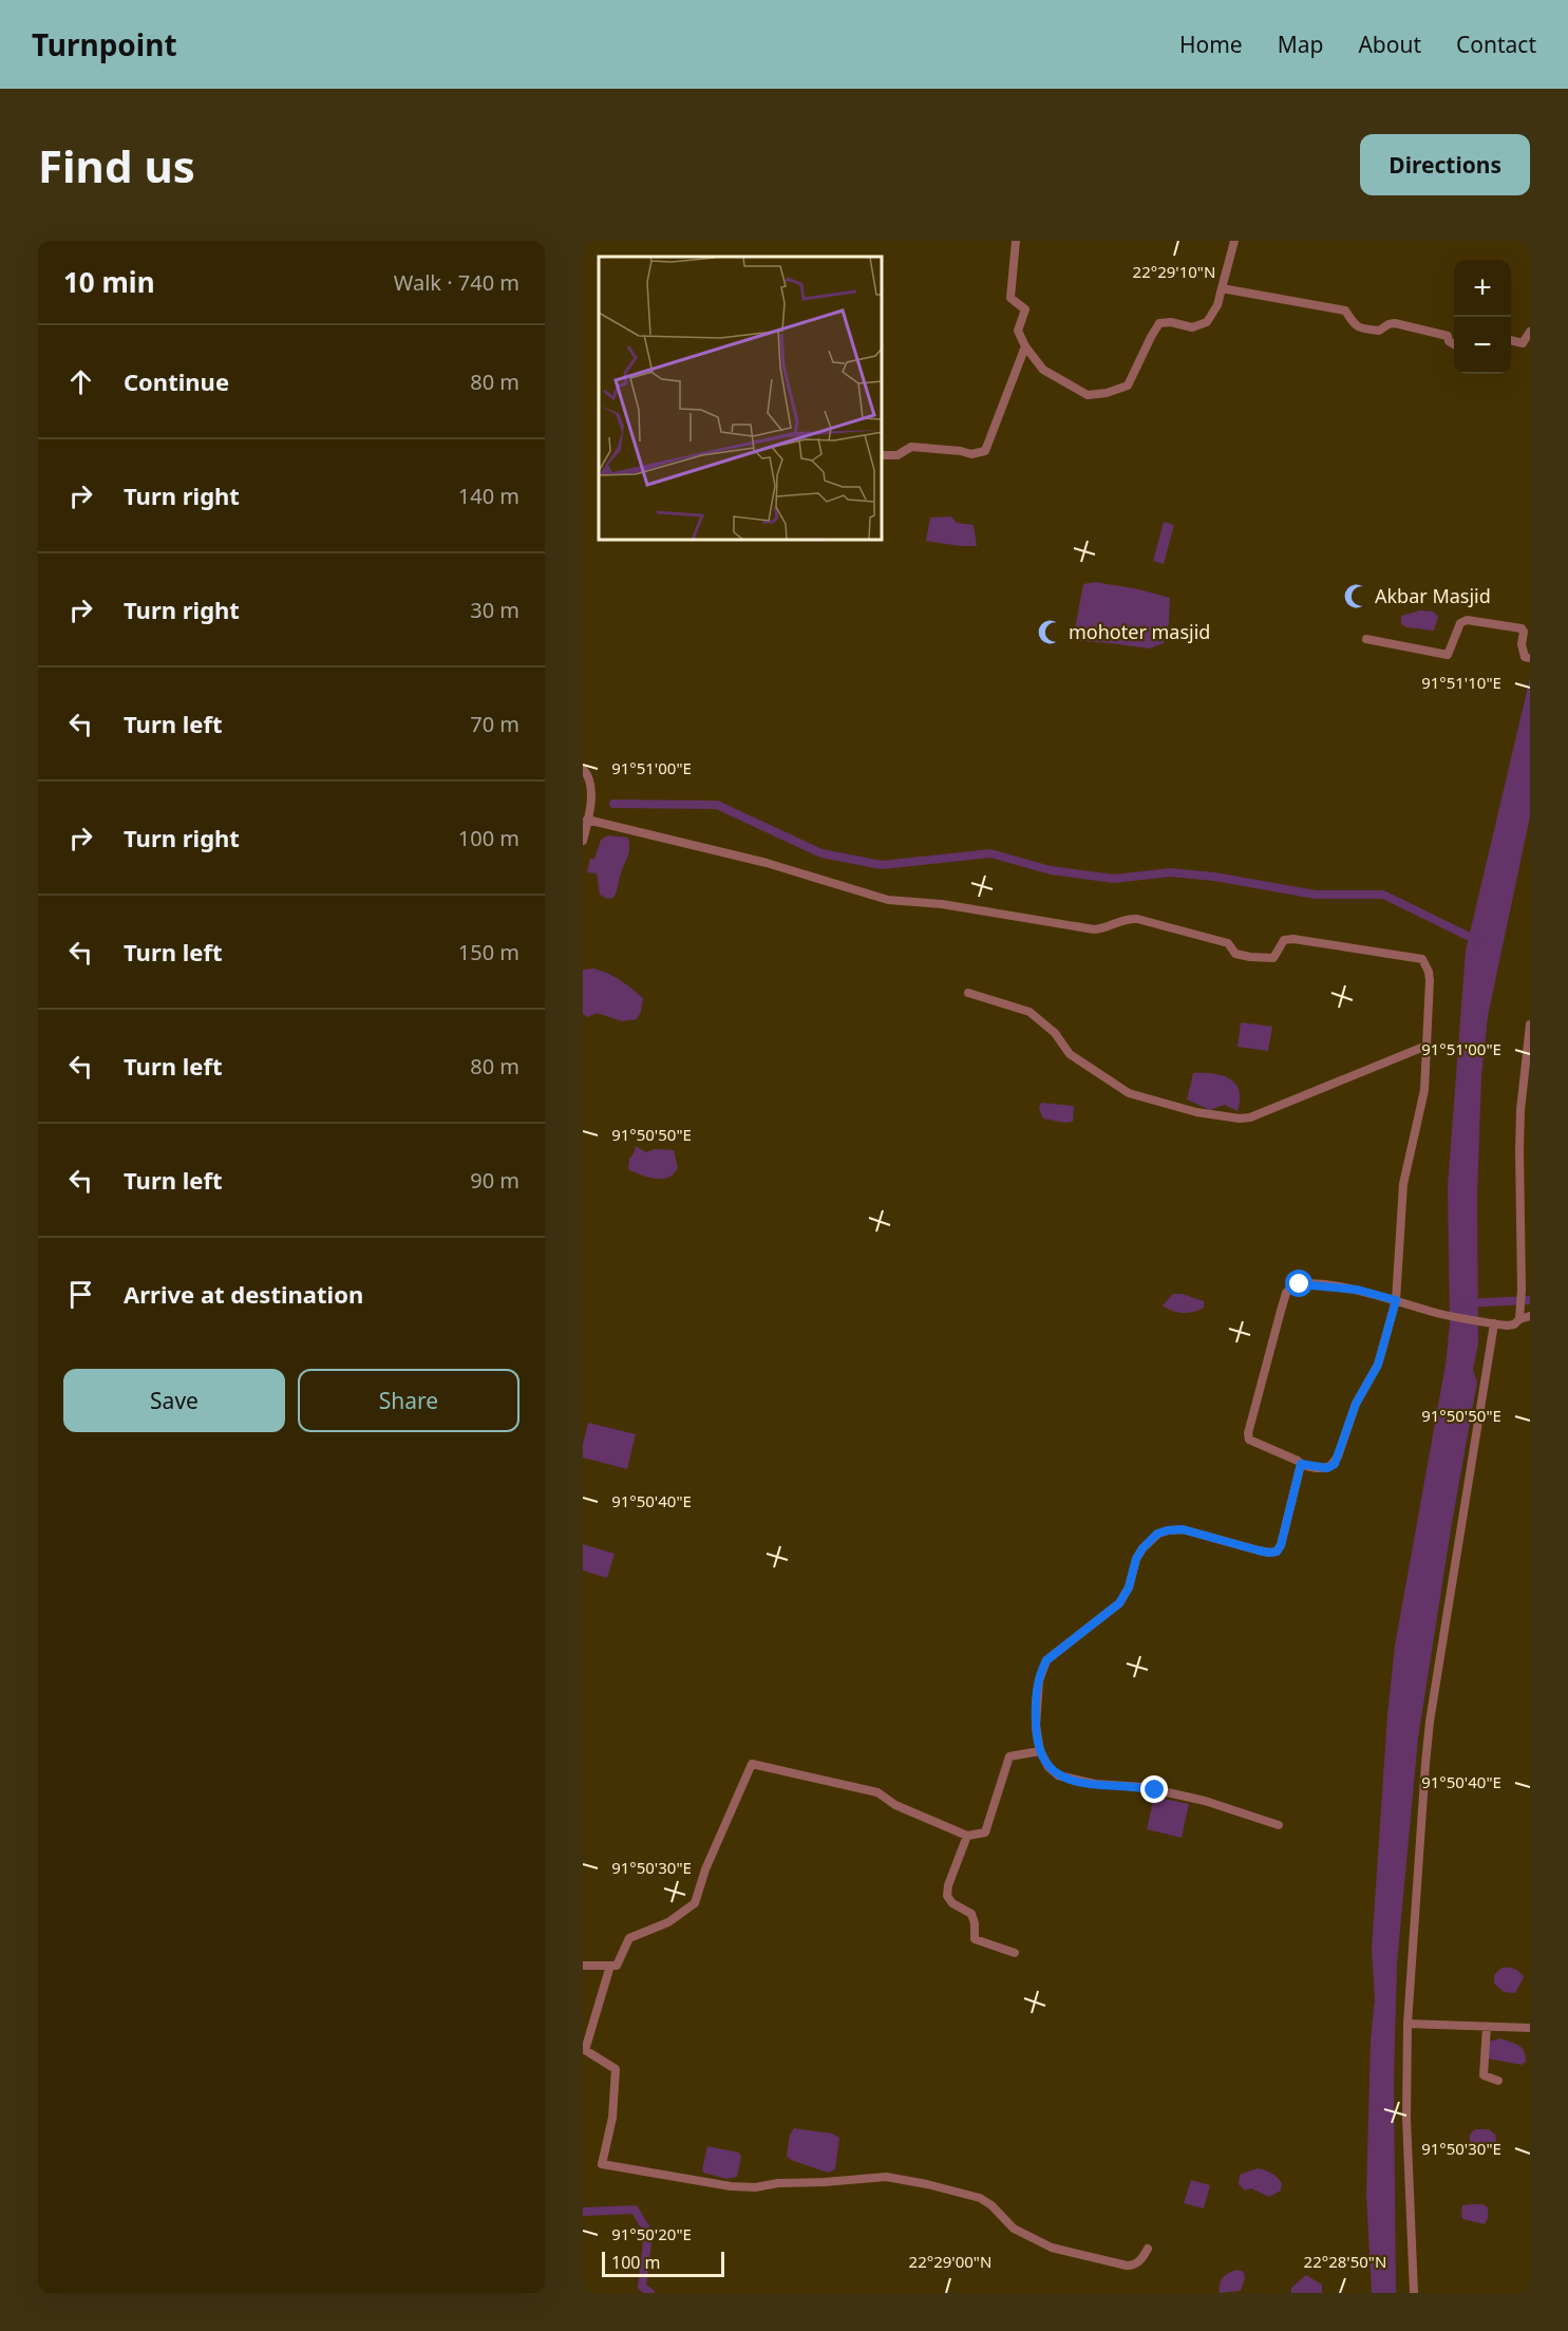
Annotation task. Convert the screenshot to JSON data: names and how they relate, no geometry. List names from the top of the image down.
{
  "places": {
    "mosque": ["Akbar Masjid", "mohoter masjid"]
  },
  "scale_bar": "100 m",
  "page": {
    "header": "Turnpoint",
    "nav": [
      "Home",
      "Map",
      "About",
      "Contact"
    ],
    "buttons": [
      "Directions",
      ["Save", "Share"]
    ],
    "title": "Find us",
    "heading": ["10 min", "Walk · 740 m"],
    "map_buttons": ["+", "−"],
    "list": [
      ["Continue", "80 m"],
      ["Turn right", "140 m"],
      ["Turn right", "30 m"],
      ["Turn left", "70 m"],
      ["Turn right", "100 m"],
      ["Turn left", "150 m"],
      ["Turn left", "80 m"],
      ["Turn left", "90 m"],
      "Arrive at destination"
    ],
    "scale": "100 m"
  },
  "coordinates": [
    "22°29'10\"N",
    "91°51'10\"E",
    "91°51'00\"E",
    "91°50'50\"E",
    "91°50'40\"E",
    "91°50'30\"E",
    "91°50'20\"E",
    "22°29'00\"N",
    "22°28'50\"N"
  ]
}
